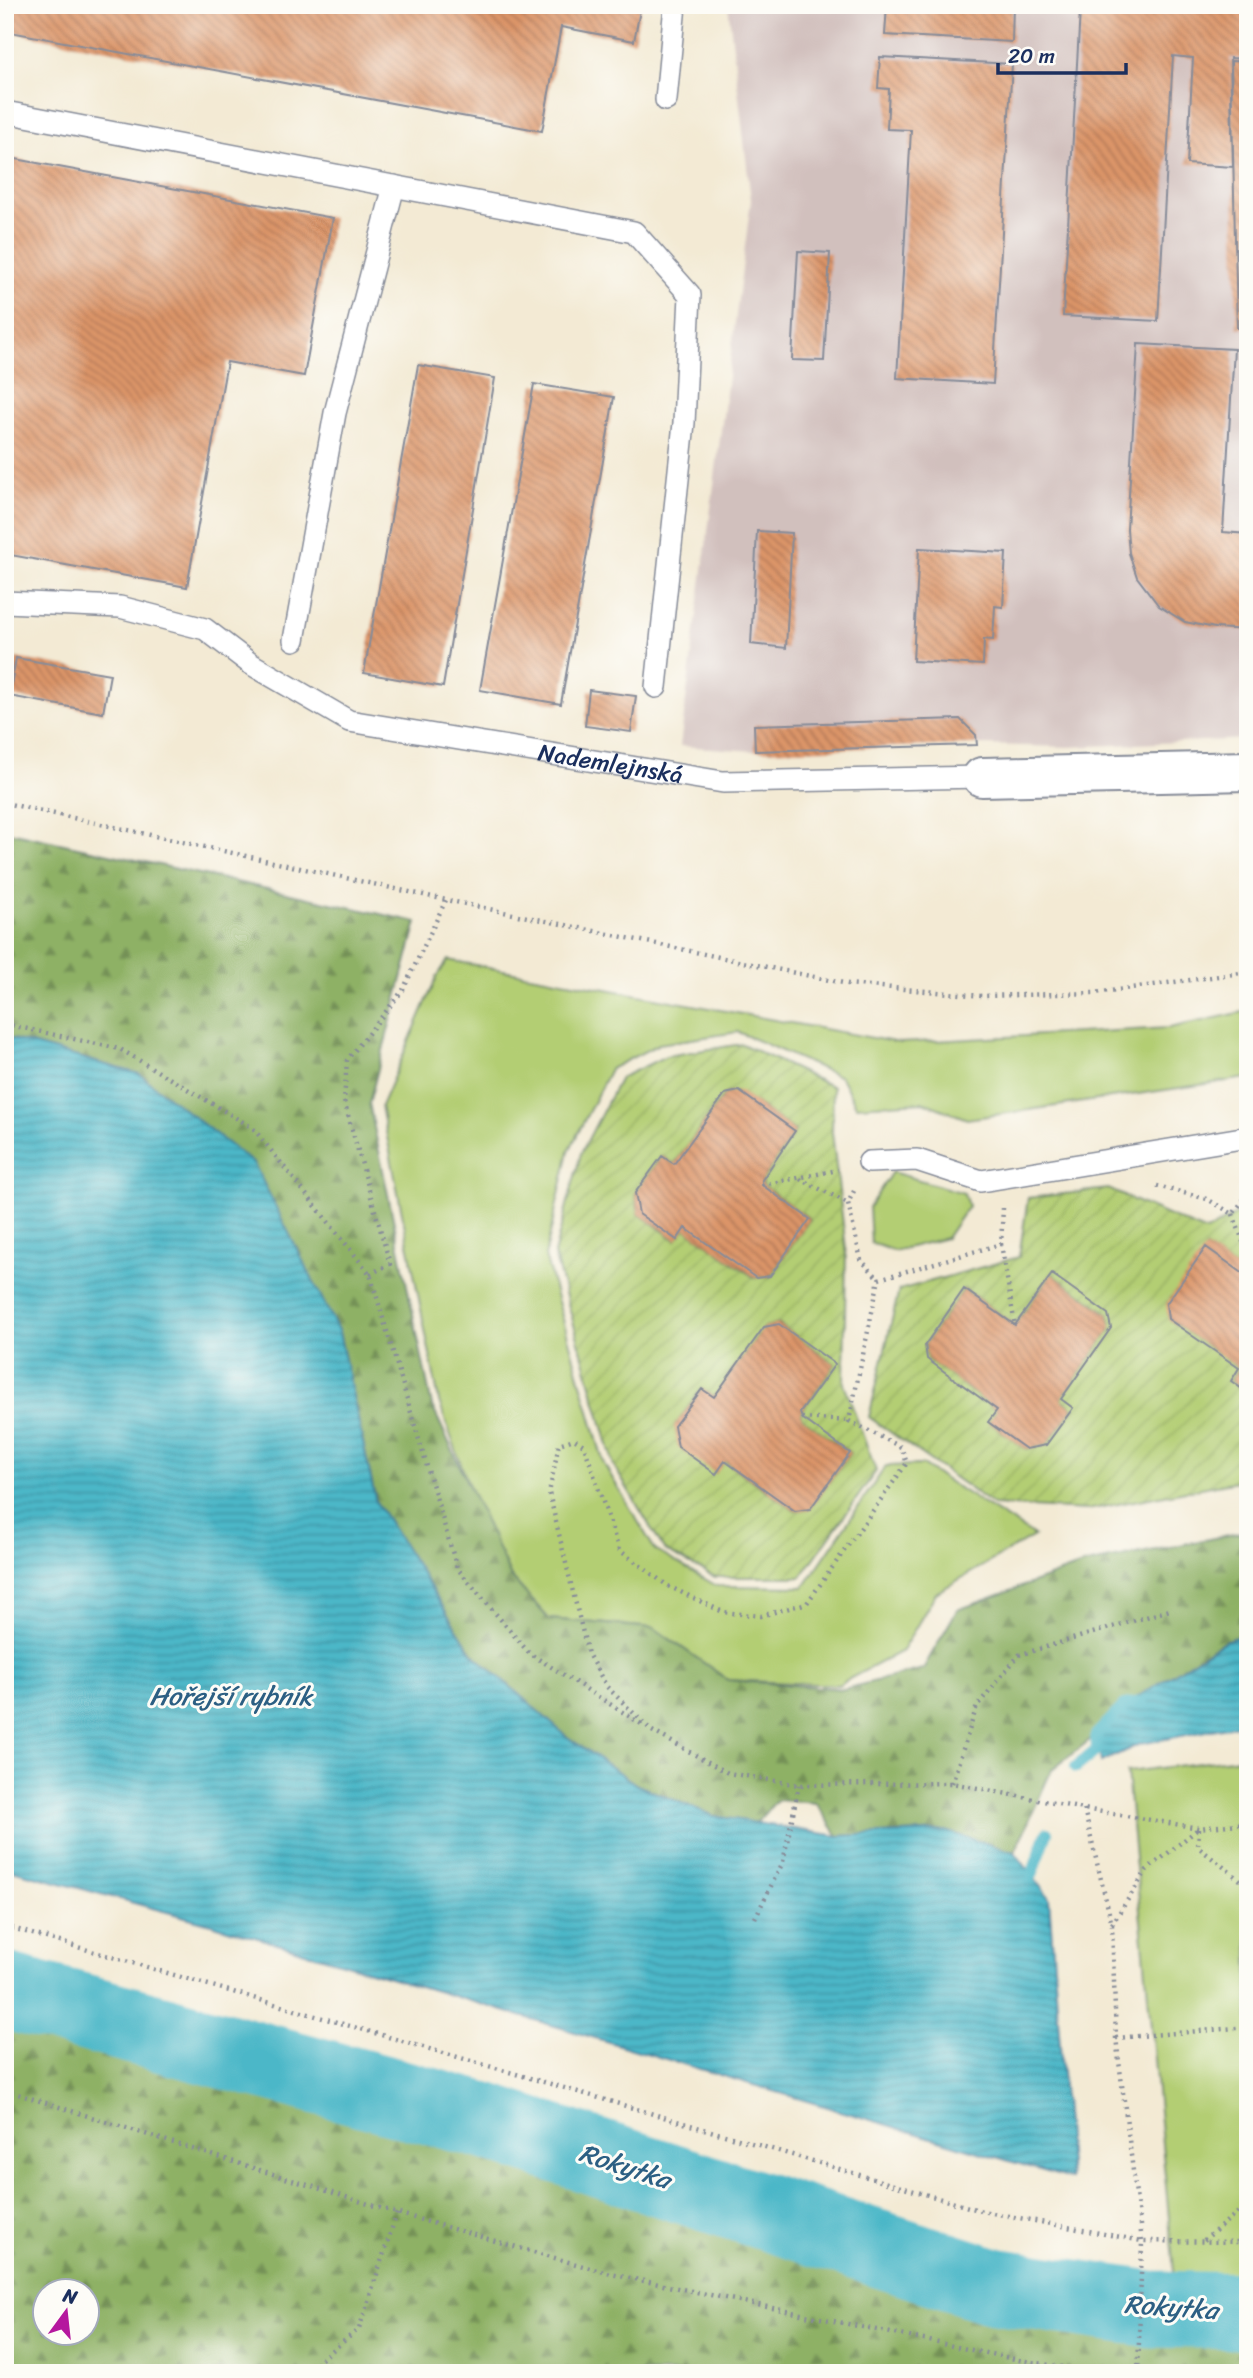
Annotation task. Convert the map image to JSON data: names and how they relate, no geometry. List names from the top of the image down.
{
  "streets": {
    "street": ["Nademlejnská"]
  },
  "water": ["Hořejší rybník", "Rokytka"],
  "scale_bar": "20 m",
  "north": "top"
}
